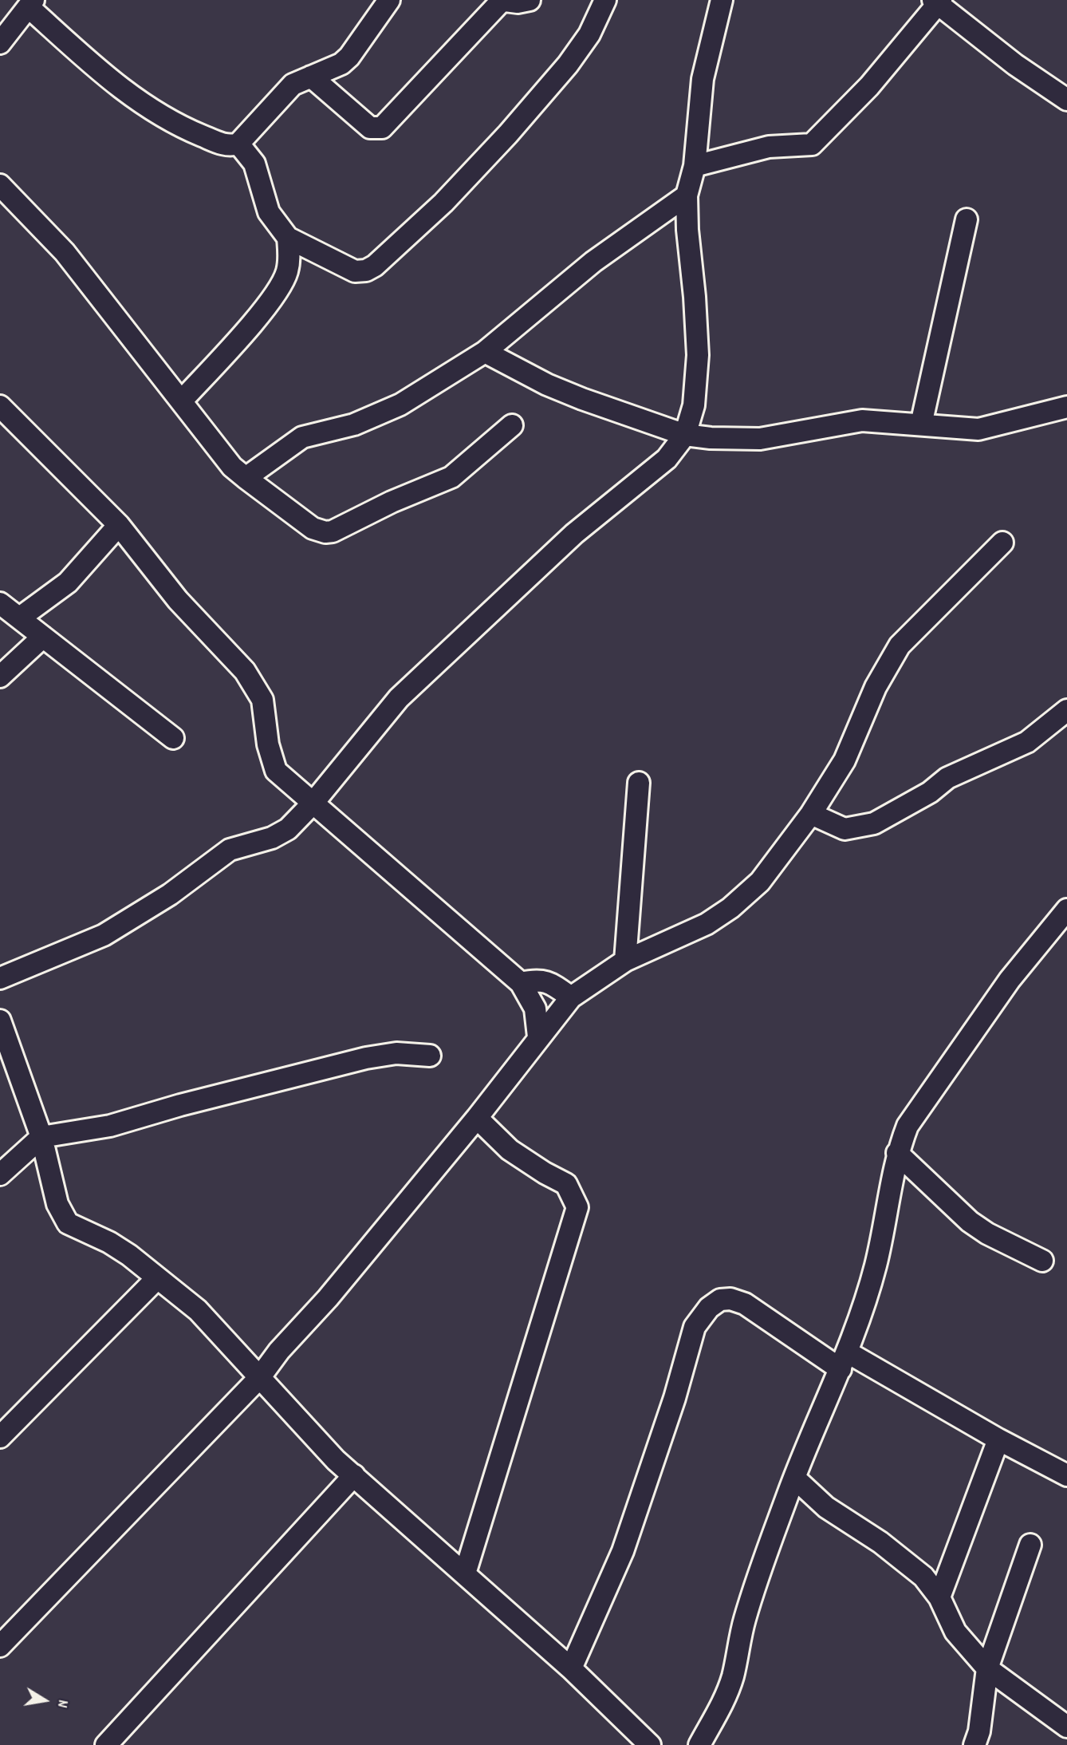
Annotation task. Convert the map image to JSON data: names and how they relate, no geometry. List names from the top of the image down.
{
  "north": "right"
}
